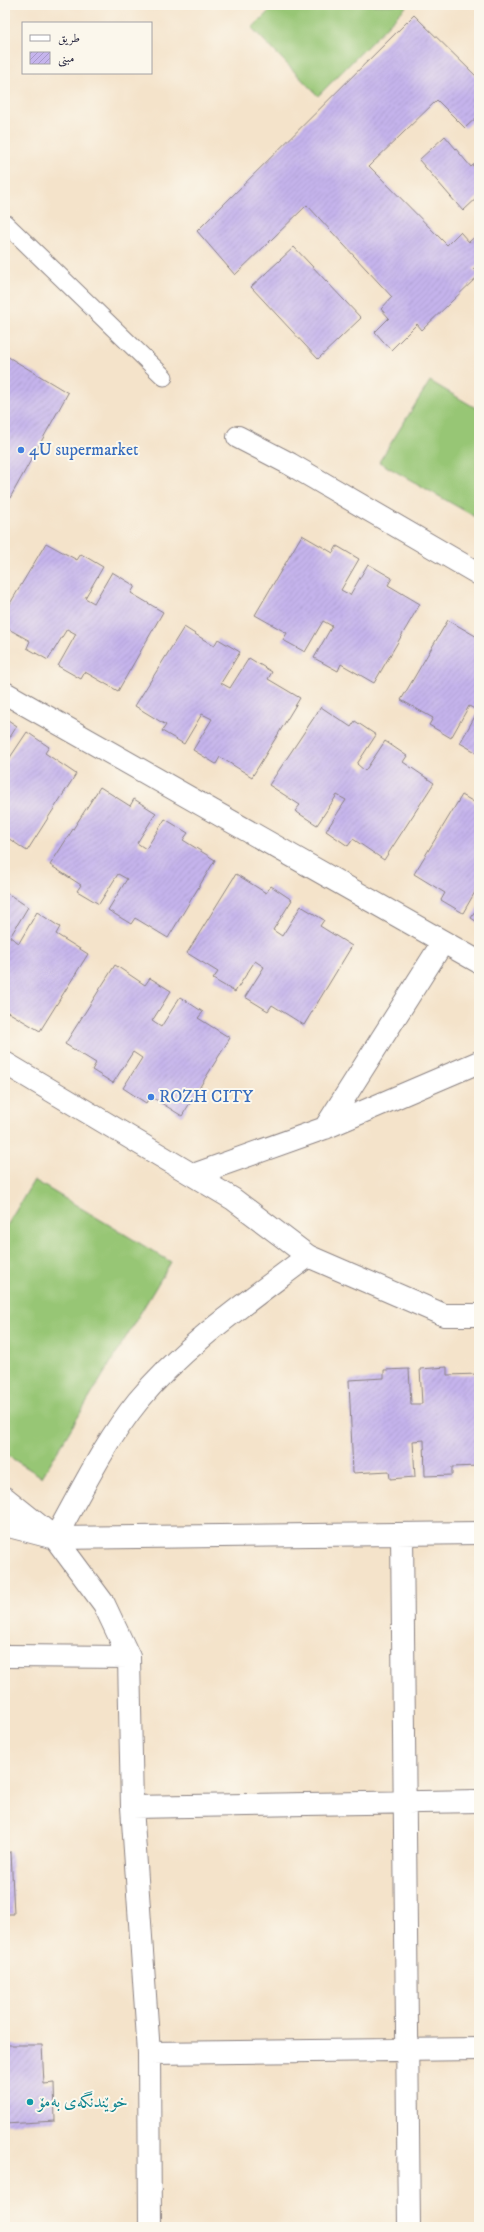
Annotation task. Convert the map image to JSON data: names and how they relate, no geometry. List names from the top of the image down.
{
  "places": ["4U supermarket", "ROZH CITY", "خوێندنگەی بەمۆ"],
  "legend": ["طريق", "مبنى"]
}
